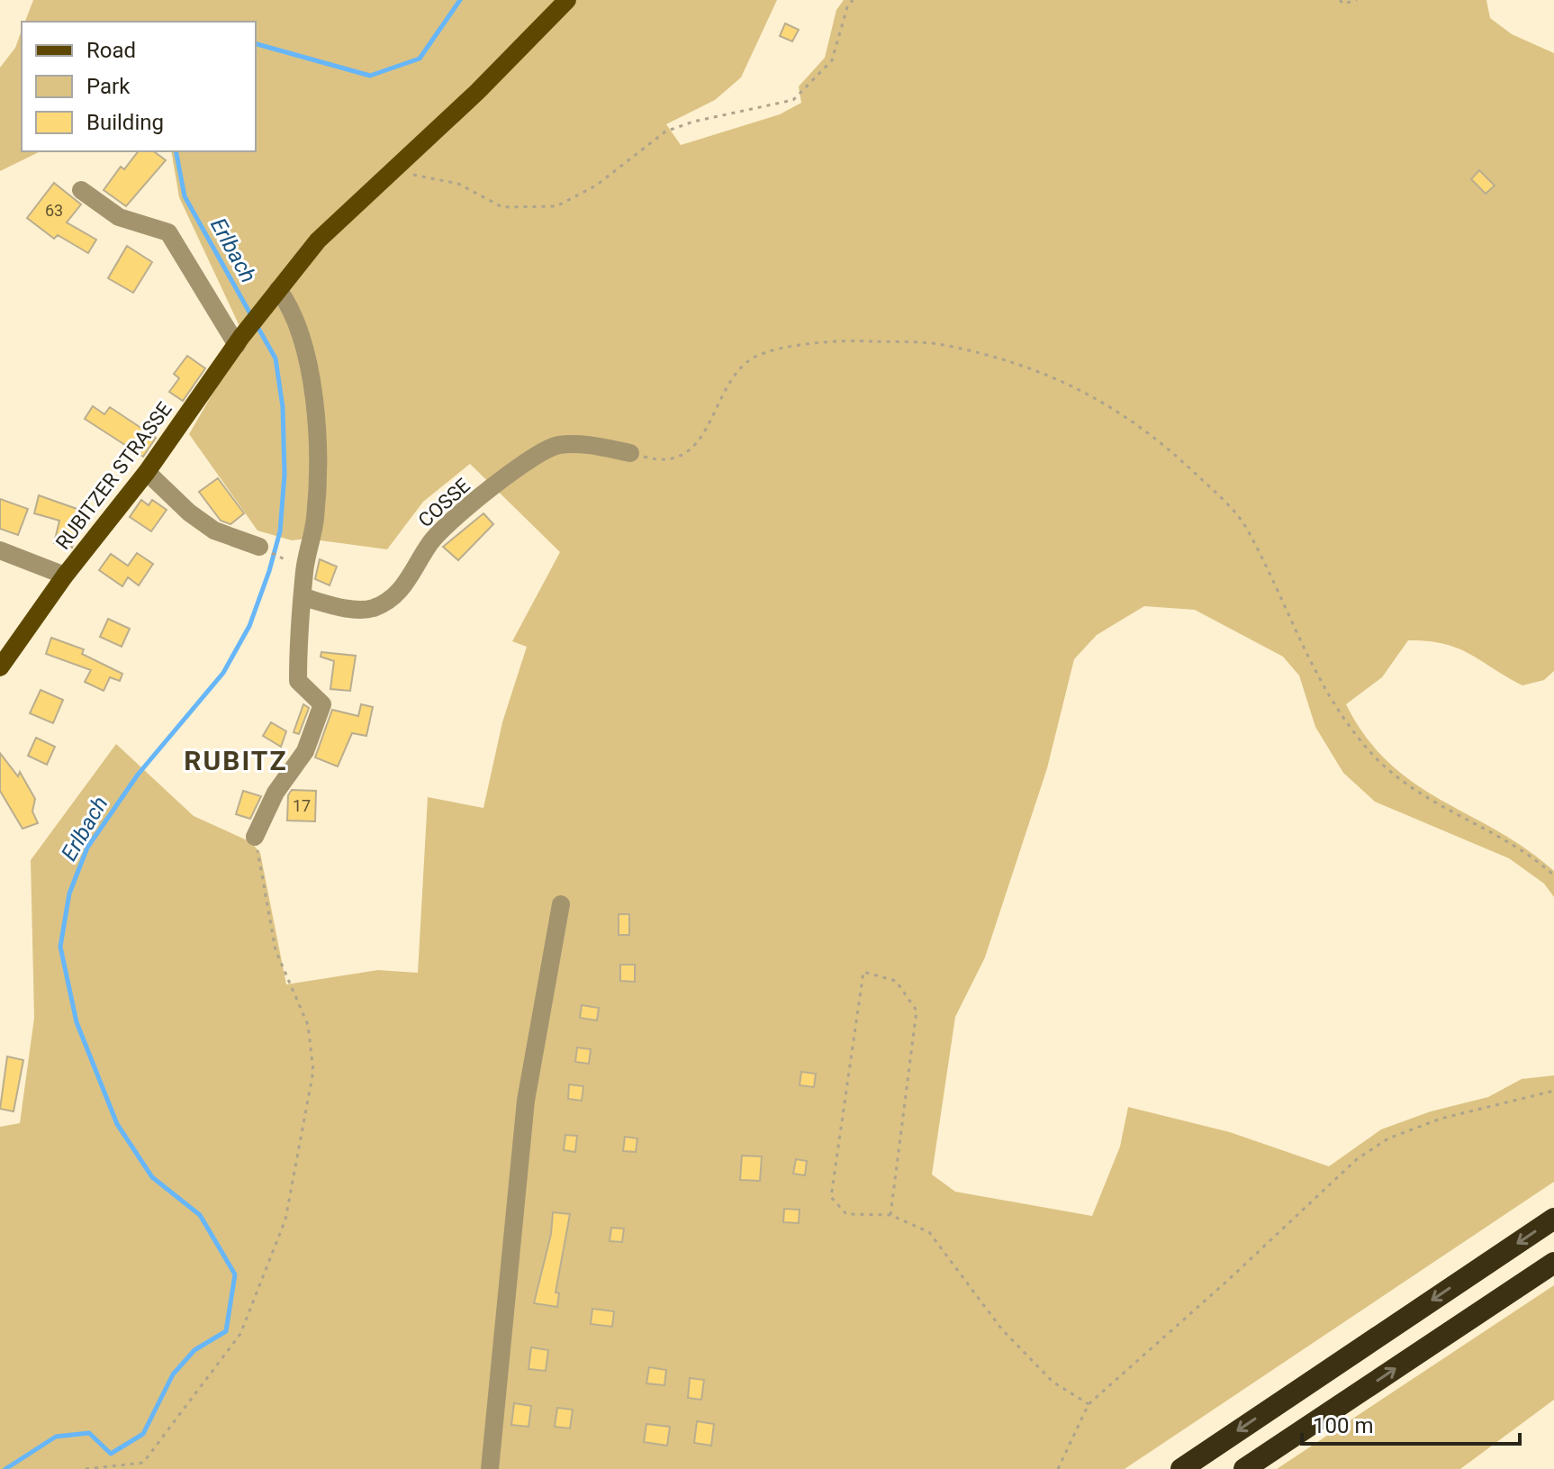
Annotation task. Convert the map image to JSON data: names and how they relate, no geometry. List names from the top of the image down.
{
  "streets": {
    "main road": ["RUBITZER STRASSE"],
    "street": ["COSSE"]
  },
  "districts": ["RUBITZ"],
  "water": ["Erlbach"],
  "house_numbers": ["63", "17"],
  "legend": ["Road", "Park", "Building"],
  "scale_bar": "100 m"
}
